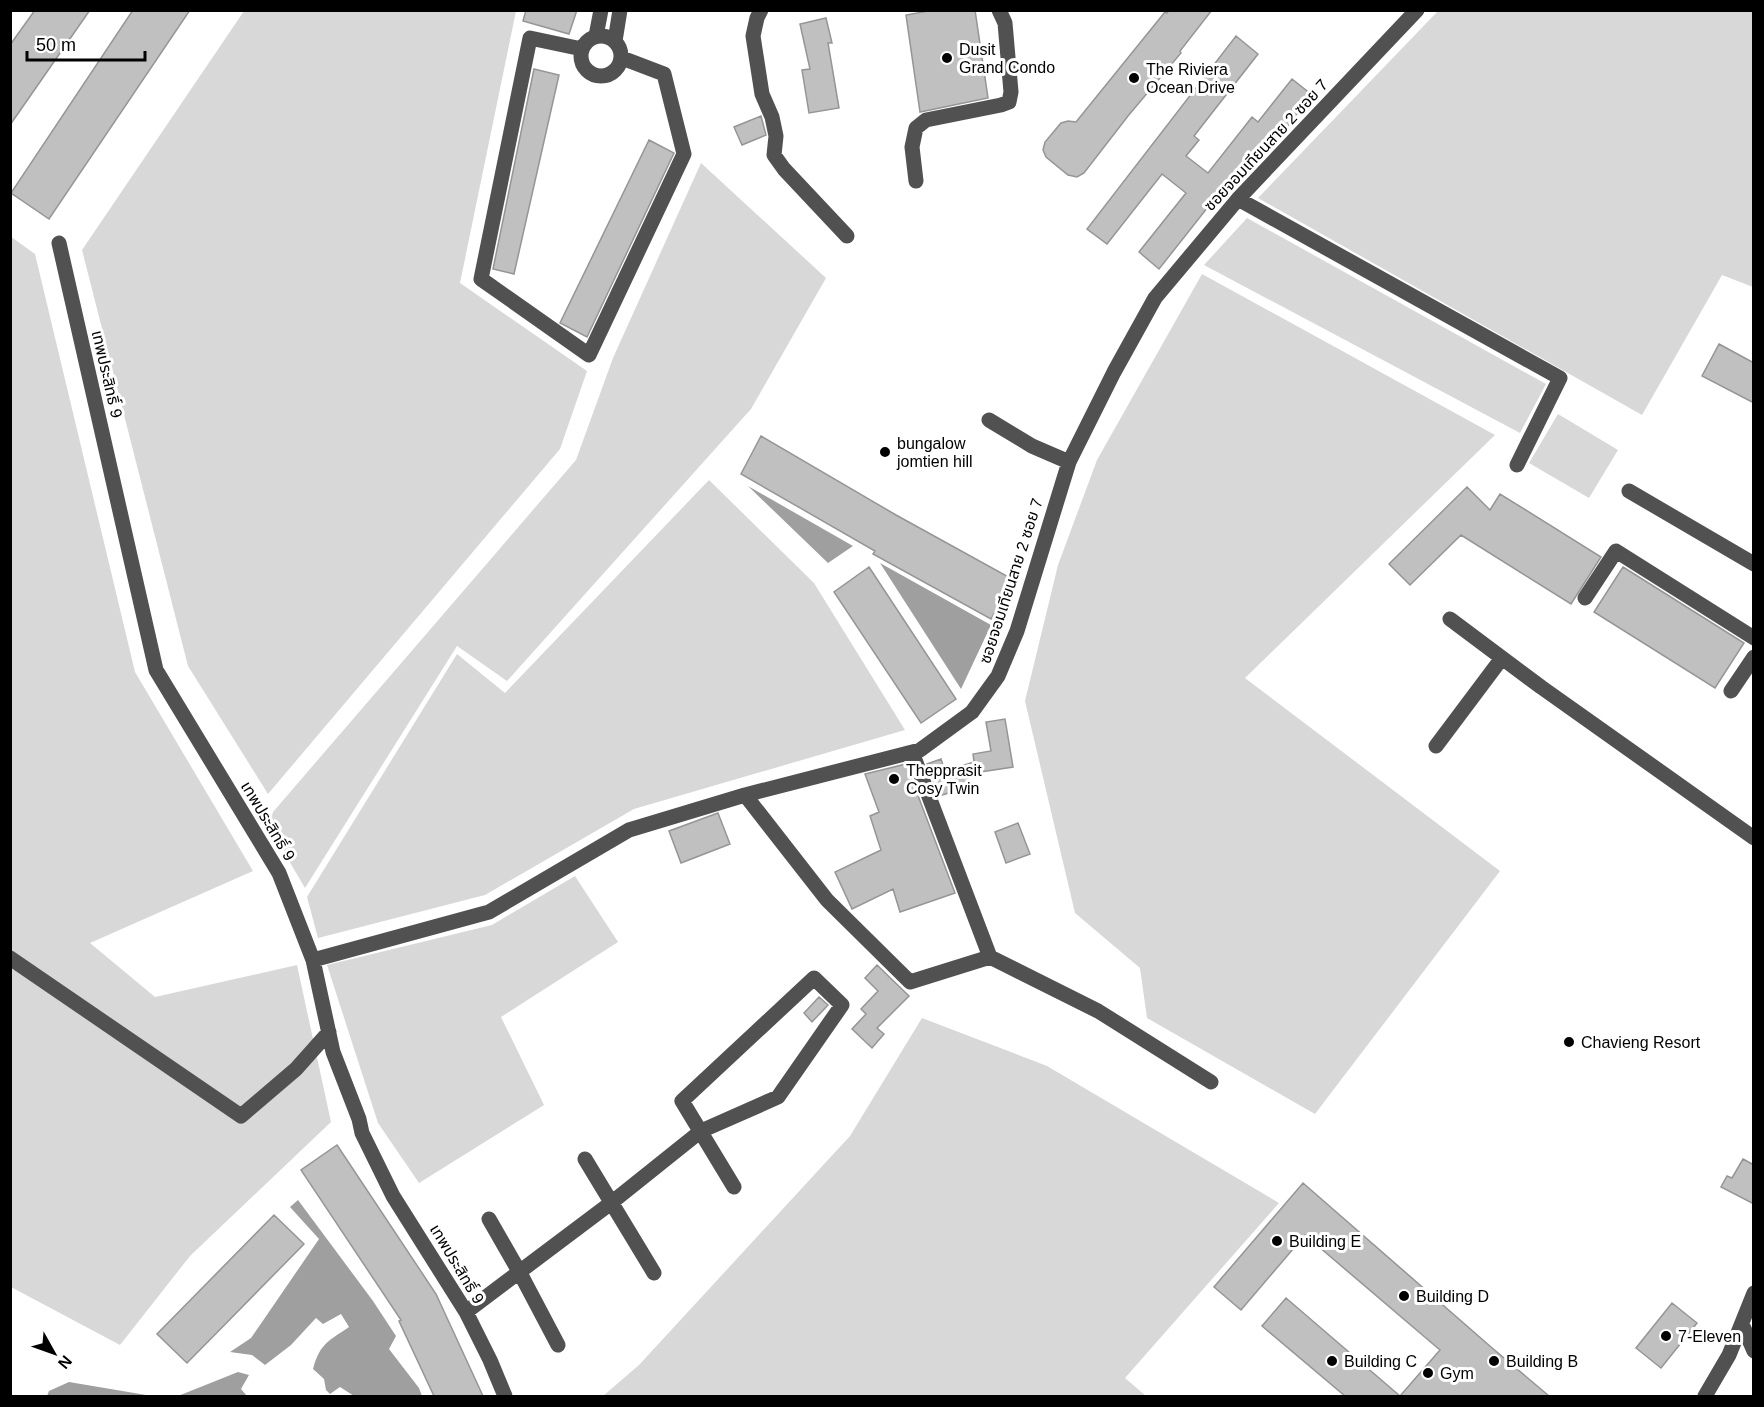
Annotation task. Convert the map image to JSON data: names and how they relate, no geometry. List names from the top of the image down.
{
  "streets": {
    "street": ["ซอยจอมเทียนสาย 2 ซอย 7", "เทพประสิทธิ์ 9"]
  },
  "crossings": [
    ["ซอยจอมเทียนสาย 2 ซอย 7", "เทพประสิทธิ์ 9"]
  ],
  "places": [
    "Dusit Grand Condo",
    "The Riviera Ocean Drive",
    "bungalow jomtien hill",
    "Thepprasit Cosy Twin",
    "Chavieng Resort",
    "Building E",
    "Building D",
    "7-Eleven",
    "Building C",
    "Building B",
    "Gym"
  ],
  "scale_bar": "50 m",
  "north": "bottom right"
}
